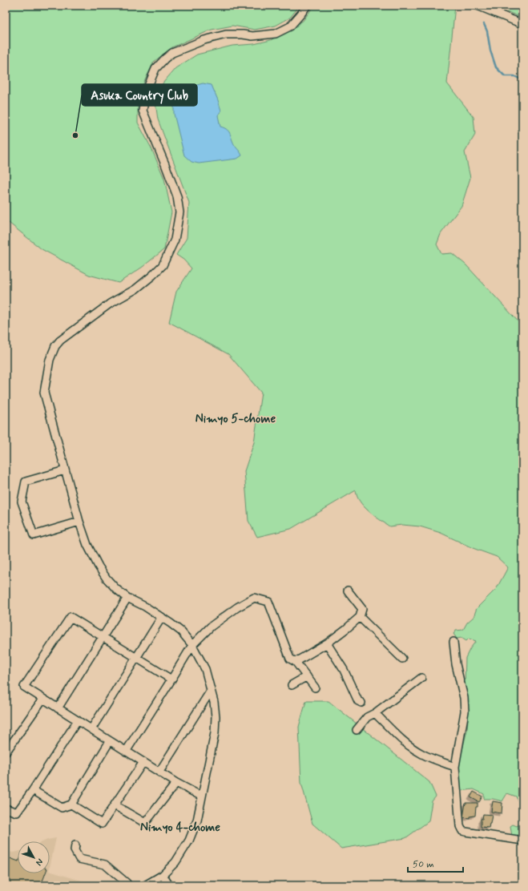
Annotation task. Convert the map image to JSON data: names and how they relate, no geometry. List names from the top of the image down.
{
  "districts": ["Nimyo 5-chome", "Nimyo 4-chome"],
  "places": ["Asuka Country Club"],
  "scale_bar": "50 m",
  "north": "bottom right"
}
